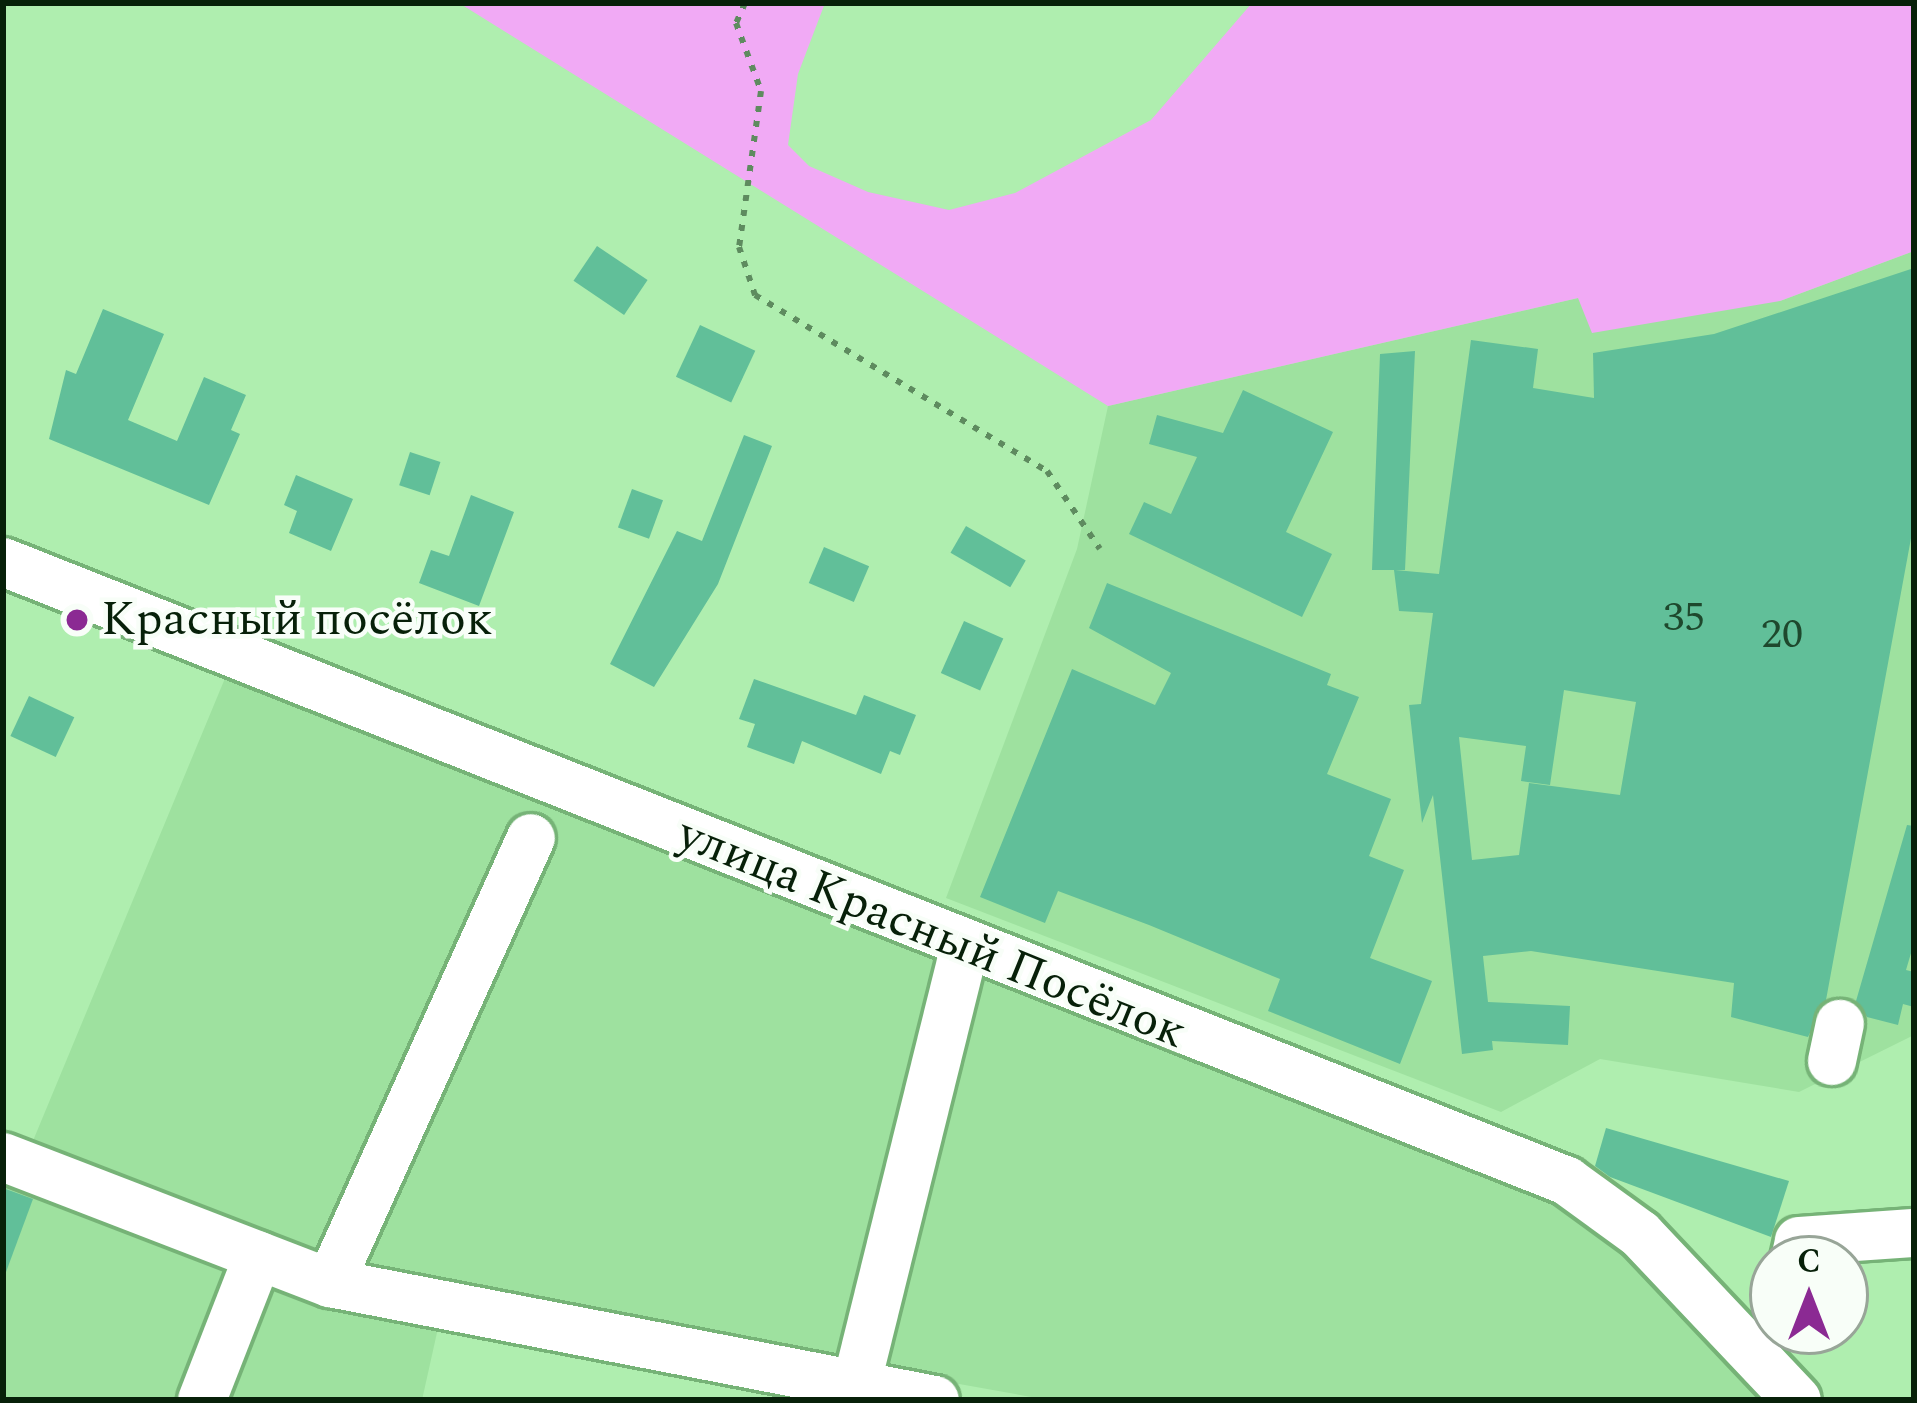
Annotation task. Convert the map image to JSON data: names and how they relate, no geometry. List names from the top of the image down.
{
  "streets": {
    "street": ["улица Красный Посёлок"]
  },
  "places": ["Красный посёлок"],
  "house_numbers": ["35", "20"],
  "north": "top"
}
